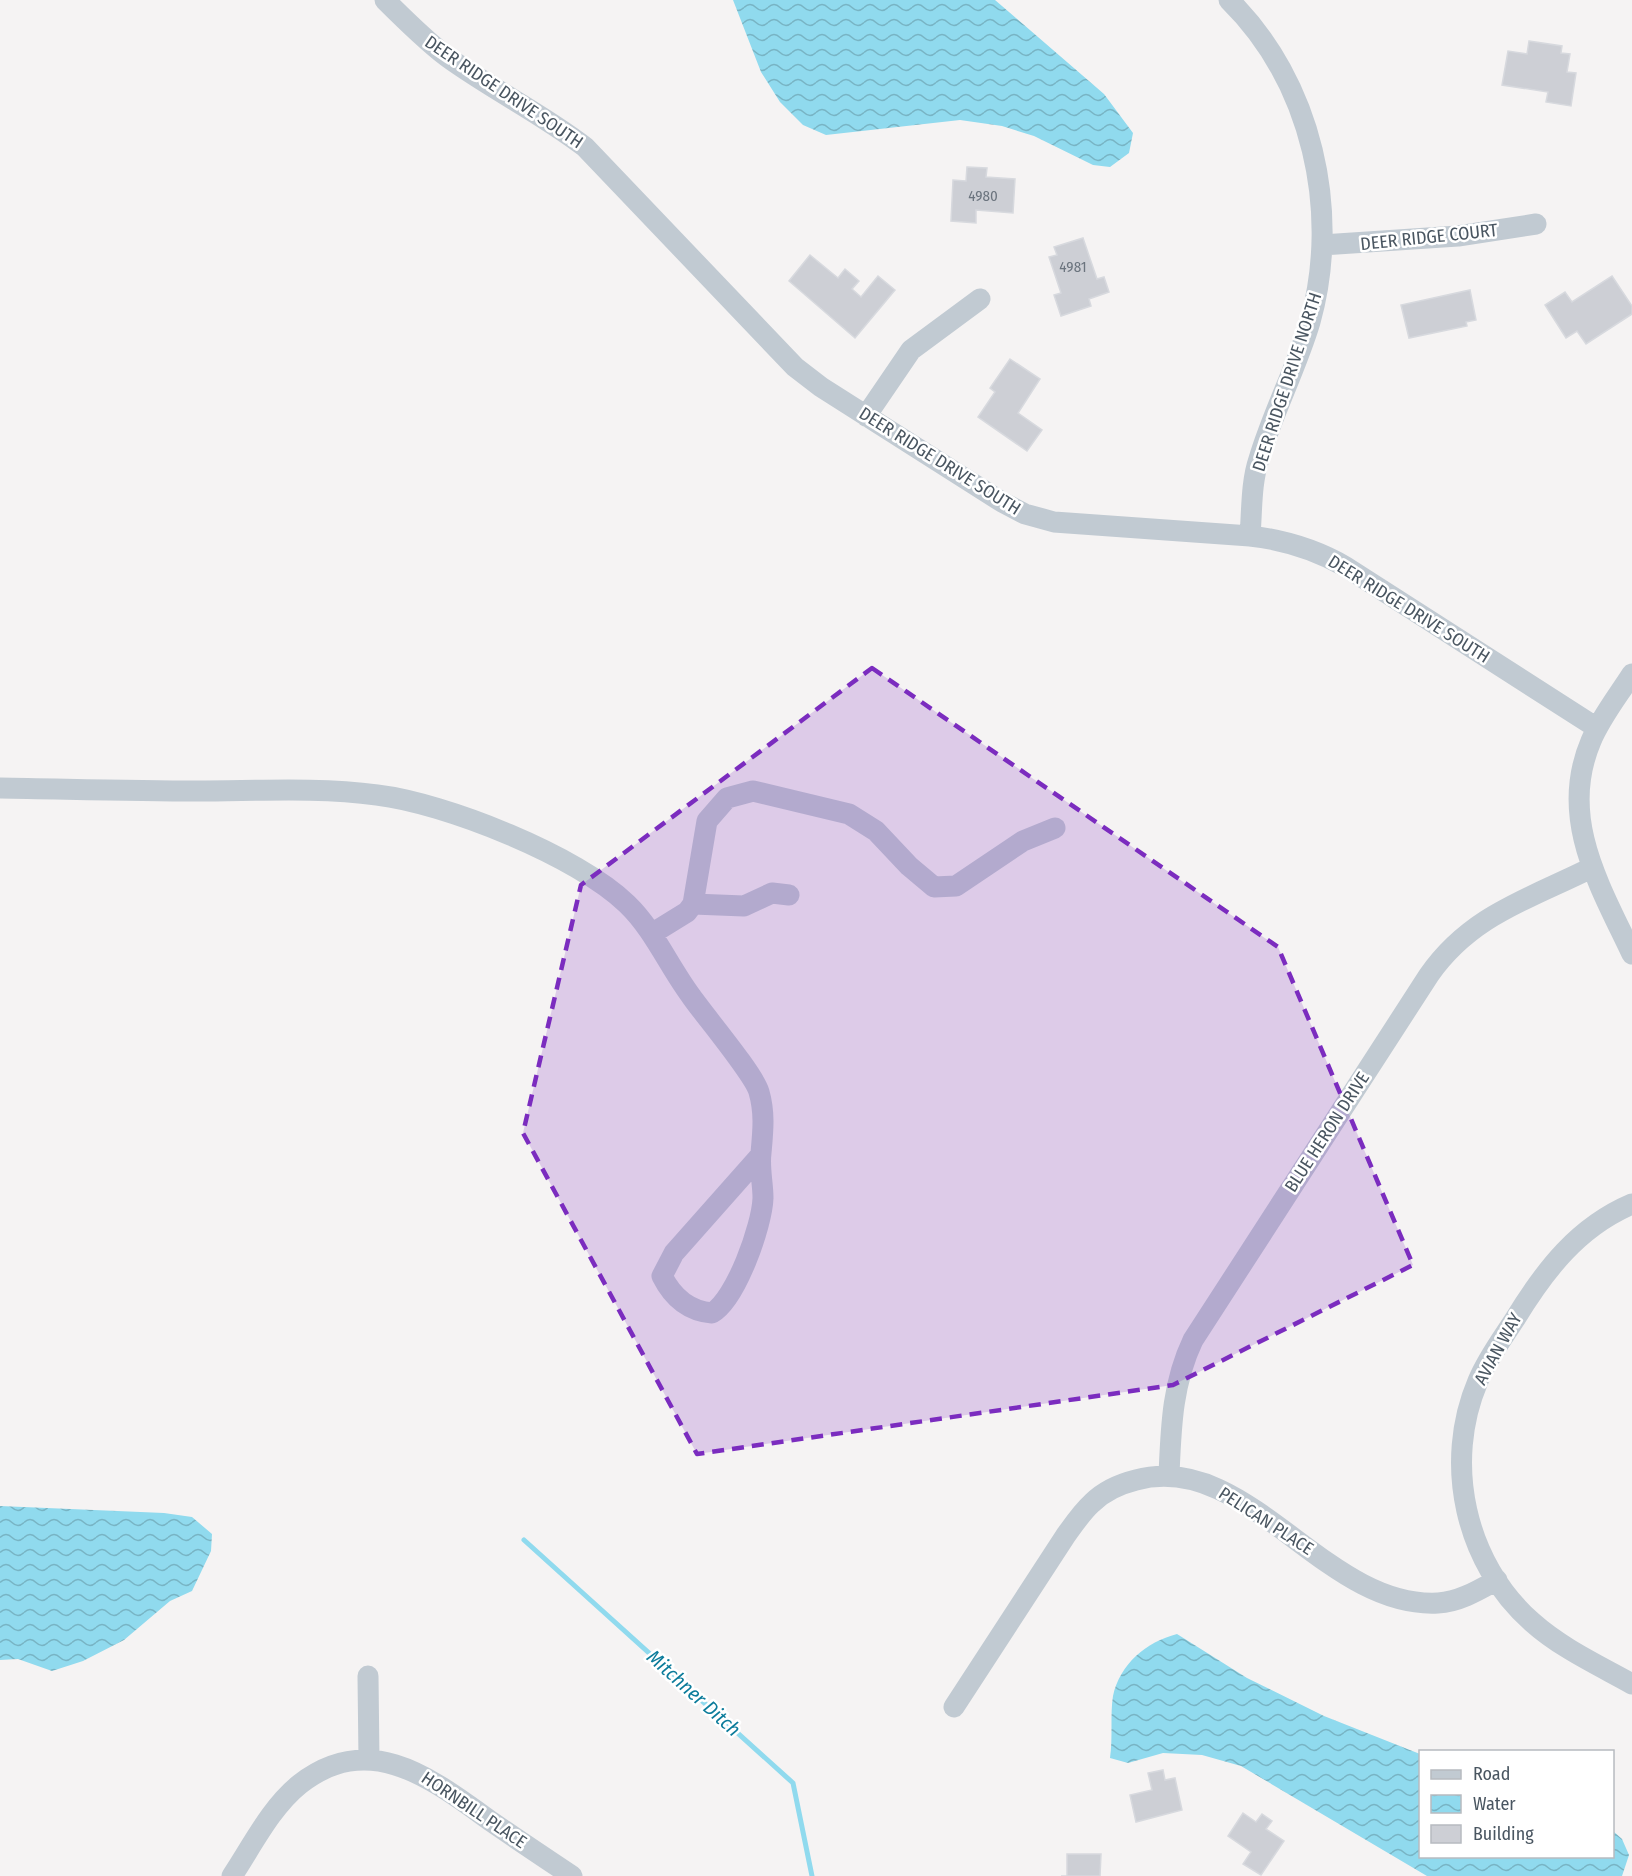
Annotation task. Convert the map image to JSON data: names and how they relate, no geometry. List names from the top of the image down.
{
  "streets": {
    "street": [
      "DEER RIDGE DRIVE SOUTH",
      "DEER RIDGE COURT",
      "DEER RIDGE DRIVE NORTH",
      "BLUE HERON DRIVE",
      "AVIAN WAY",
      "PELICAN PLACE",
      "HORNBILL PLACE"
    ]
  },
  "crossings": [
    ["DEER RIDGE DRIVE SOUTH", "DEER RIDGE DRIVE NORTH"],
    ["DEER RIDGE COURT", "DEER RIDGE DRIVE NORTH"],
    ["BLUE HERON DRIVE", "PELICAN PLACE"],
    ["AVIAN WAY", "PELICAN PLACE"]
  ],
  "water": ["Mitchner Ditch"],
  "house_numbers": ["4980", "4981"],
  "legend": ["Road", "Water", "Building"]
}
